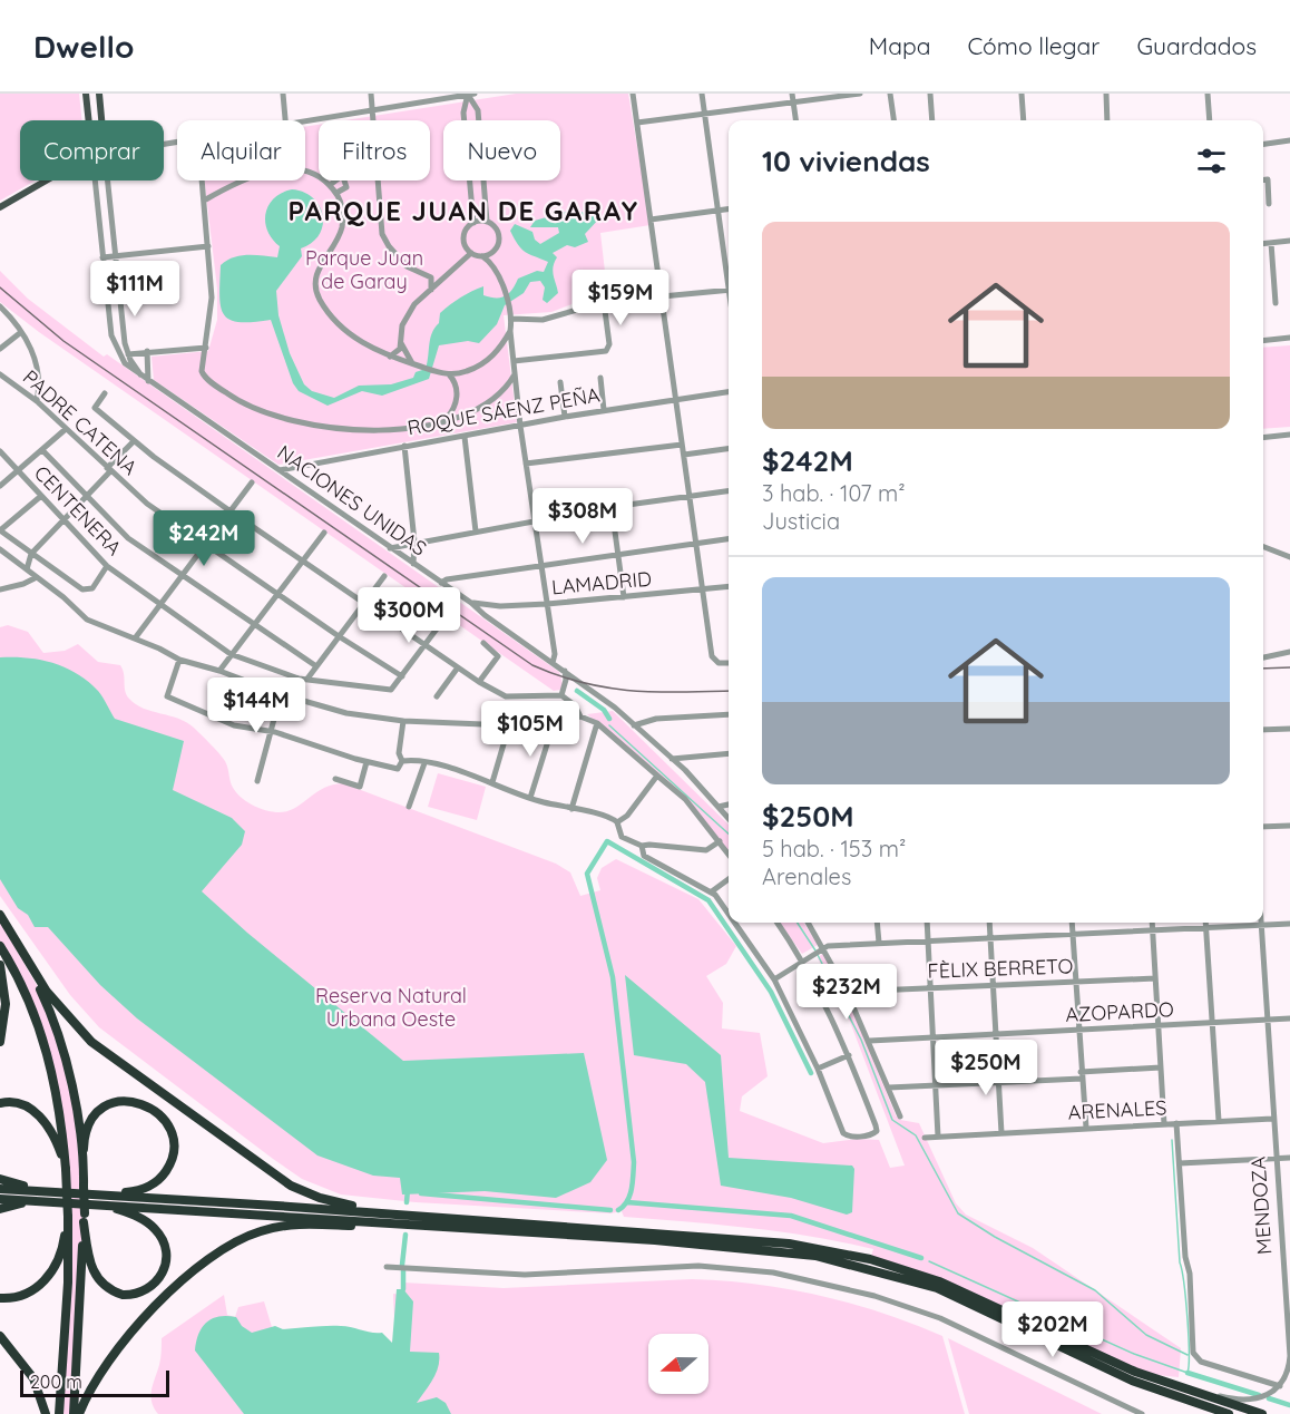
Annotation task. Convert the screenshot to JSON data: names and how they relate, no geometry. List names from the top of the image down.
{
  "streets": {
    "street": [
      "ROQUE SÁENZ PEÑA",
      "PADRE CATENA",
      "NACIONES UNIDAS",
      "CENTENERA",
      "LAMADRID",
      "FÈLIX BERRETO",
      "AZOPARDO",
      "ARENALES",
      "MENDOZA"
    ]
  },
  "crossings": [
    ["ROQUE SÁENZ PEÑA", "NACIONES UNIDAS"],
    ["PADRE CATENA", "CENTENERA"],
    ["NACIONES UNIDAS", "LAMADRID"],
    ["AZOPARDO", "MENDOZA"],
    ["ARENALES", "MENDOZA"]
  ],
  "districts": ["PARQUE JUAN DE GARAY"],
  "parks": ["Parque Juan de Garay", "Reserva Natural Urbana Oeste"],
  "scale_bar": "200 m",
  "north": "left",
  "page": {
    "header": "Dwello",
    "nav": ["Mapa", "Cómo llegar", "Guardados"],
    "chip": [
      "Comprar",
      "Alquilar",
      "Filtros",
      "Nuevo"
    ],
    "heading": "10 viviendas",
    "list": [
      {
        "name": "$242M",
        "note": "3 hab. · 107 m² · Justicia"
      },
      {
        "name": "$250M",
        "note": "5 hab. · 153 m² · Arenales"
      }
    ],
    "price": [
      "$111M",
      "$159M",
      "$308M",
      "$242M",
      "$300M",
      "$144M",
      "$105M",
      "$232M",
      "$250M",
      "$202M"
    ],
    "scale": "200 m"
  }
}
